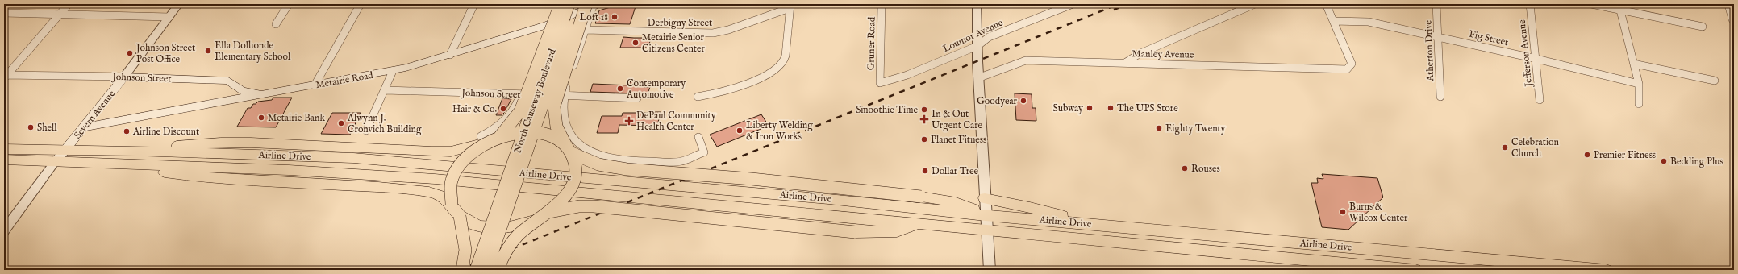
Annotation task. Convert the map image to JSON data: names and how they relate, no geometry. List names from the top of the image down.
{
  "streets": {
    "highway": ["North Causeway Boulevard", "Airline Drive"],
    "main road": ["Johnson Street", "Metairie Road", "Severn Avenue"],
    "street": [
      "Derbigny Street",
      "Loumor Avenue",
      "Fig Street",
      "Gruner Road",
      "Atherton Drive",
      "Jefferson Avenue",
      "Manley Avenue"
    ]
  },
  "crossings": [
    ["Loumor Avenue", "Gruner Road"],
    ["Fig Street", "Atherton Drive"],
    ["Fig Street", "Jefferson Avenue"],
    ["Fig Street", "Manley Avenue"],
    ["Johnson Street", "Metairie Road"],
    ["Johnson Street", "North Causeway Boulevard"],
    ["Johnson Street", "Severn Avenue"],
    ["Metairie Road", "North Causeway Boulevard"],
    ["Metairie Road", "Severn Avenue"],
    ["Severn Avenue", "Airline Drive"]
  ],
  "places": {
    "other": [
      "Loft 18",
      "Metairie Senior Citizens Center",
      "Ella Dolhonde Elementary School",
      "Johnson Street Post Office",
      "Contemporary Automotive",
      "Goodyear",
      "Subway",
      "The UPS Store",
      "Hair & Co.",
      "Smoothie Time",
      "Metairie Bank",
      "Alwynn J. Cronvich Building",
      "Shell",
      "Eighty Twenty",
      "Liberty Welding & Iron Works",
      "Airline Discount",
      "Planet Fitness",
      "Celebration Church",
      "Premier Fitness",
      "Bedding Plus",
      "Rouses",
      "Dollar Tree",
      "Burns & Wilcox Center"
    ],
    "health": ["In & Out Urgent Care", "DePaul Community Health Center"]
  }
}
